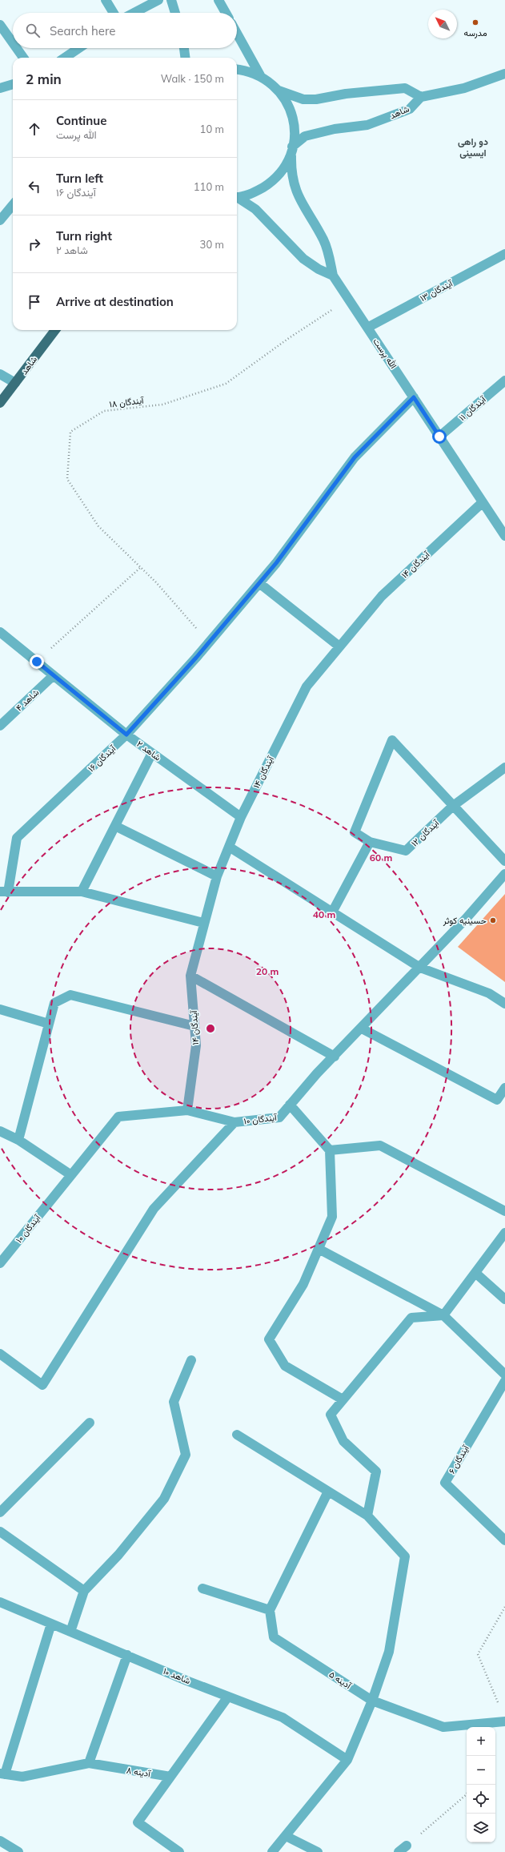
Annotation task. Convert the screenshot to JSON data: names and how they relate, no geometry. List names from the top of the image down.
{
  "streets": {
    "main road": ["شاهد"],
    "street": [
      "آیندگان ۱۳",
      "الله پرست",
      "آیندگان ۱۱",
      "آیندگان ۱۴",
      "شاهد ۴",
      "شاهد ۲",
      "آیندگان ۱۶",
      "آیندگان ۱۲",
      "آیندگان ۱۰",
      "آیندگان ۶",
      "شاهد ۱۰",
      "آدینه ۵",
      "آدینه ۸"
    ],
    "path": ["آیندگان ۱۸"]
  },
  "crossings": [
    ["آیندگان ۱۳", "الله پرست"],
    ["الله پرست", "آیندگان ۱۸"],
    ["الله پرست", "آیندگان ۱۱"],
    ["الله پرست", "آیندگان ۱۴"],
    ["الله پرست", "آیندگان ۱۶"],
    ["آیندگان ۱۸", "آیندگان ۱۶"],
    ["آیندگان ۱۴", "شاهد ۲"],
    ["آیندگان ۱۴", "آیندگان ۱۰"],
    ["شاهد ۴", "شاهد ۲"],
    ["شاهد ۲", "آیندگان ۱۶"]
  ],
  "districts": ["دو راهی ایسینی"],
  "places": ["مدرسه", "حسینیه کوثر"],
  "north": "top left",
  "page": {
    "search": "Search here",
    "heading": ["2 min", "Walk · 150 m"],
    "list": [
      ["Continue", "الله پرست", "10 m"],
      ["Turn left", "آیندگان ۱۶", "110 m"],
      ["Turn right", "شاهد ۲", "30 m"],
      "Arrive at destination"
    ],
    "map_buttons": ["+", "−"]
  },
  "rings": ["60 m", "40 m", "20 m"]
}
